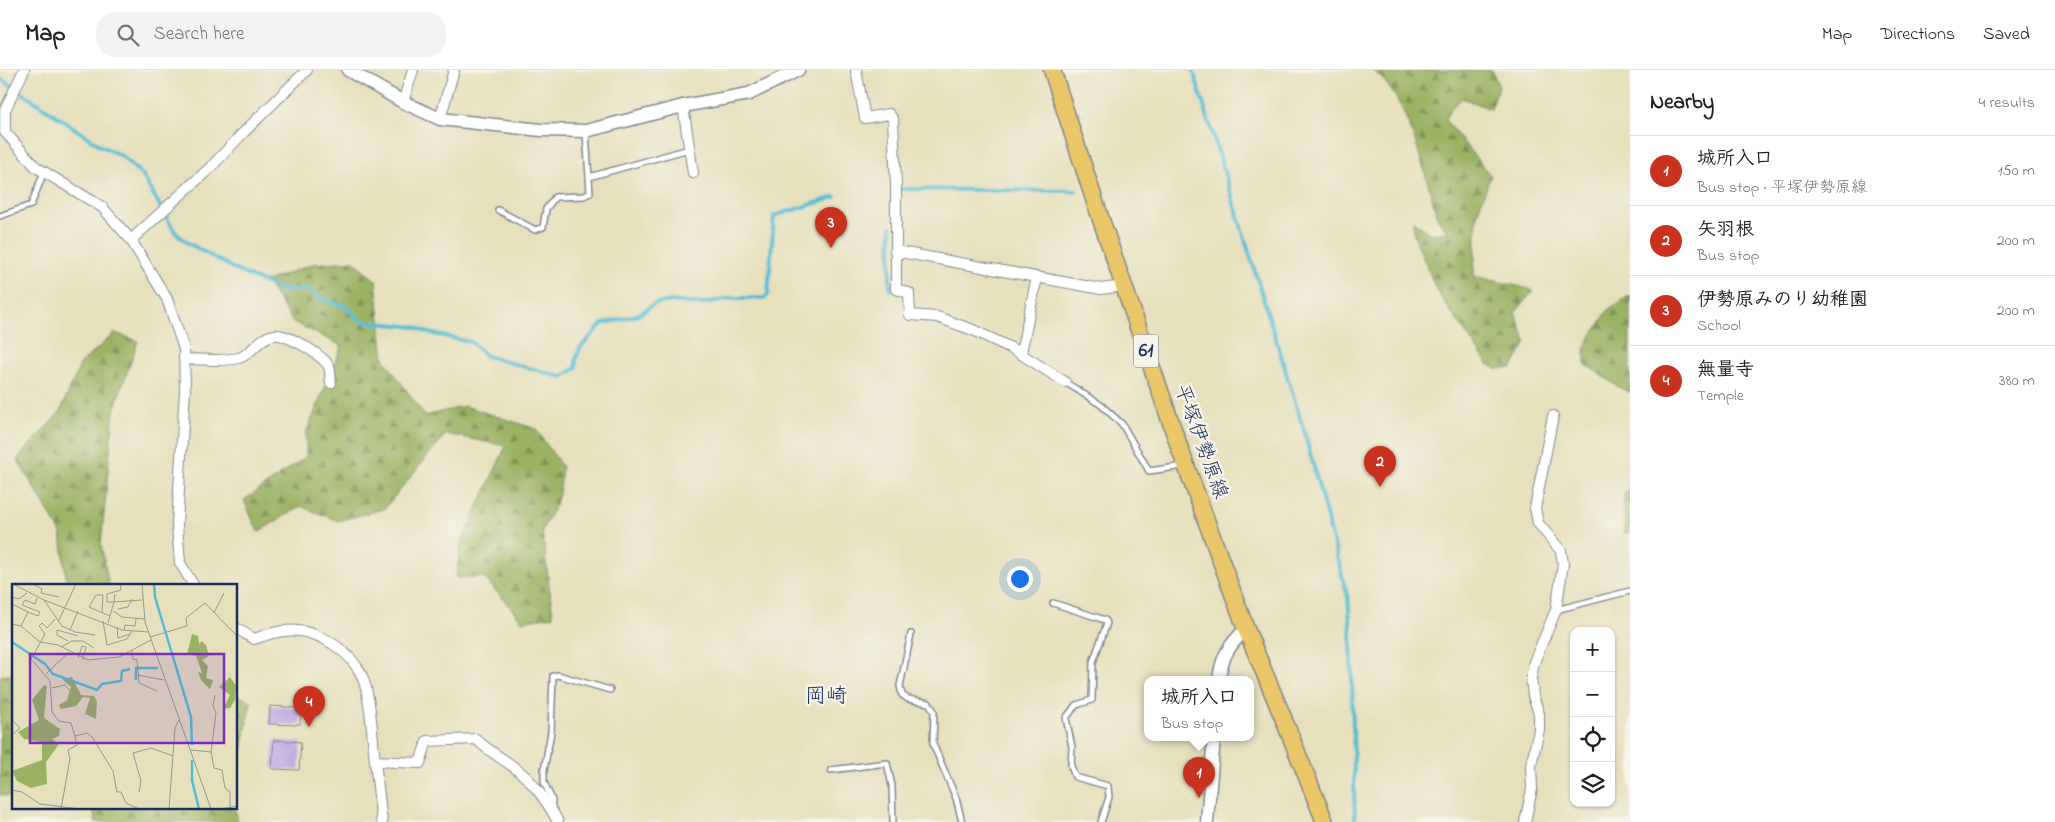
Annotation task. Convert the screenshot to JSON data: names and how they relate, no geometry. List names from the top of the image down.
{
  "streets": {
    "main road": ["61", "平塚伊勢原線"]
  },
  "districts": ["岡崎"],
  "page": {
    "header": "Map",
    "search": "Search here",
    "nav": ["Map", "Directions", "Saved"],
    "heading": ["Nearby", "4 results"],
    "list": [
      {
        "mark": "1",
        "name": "城所入口",
        "note": "Bus stop · 平塚伊勢原線",
        "value": "150 m"
      },
      {
        "mark": "2",
        "name": "矢羽根",
        "note": "Bus stop",
        "value": "200 m"
      },
      {
        "mark": "3",
        "name": "伊勢原みのり幼稚園",
        "note": "School",
        "value": "200 m"
      },
      {
        "mark": "4",
        "name": "無量寺",
        "note": "Temple",
        "value": "380 m"
      }
    ],
    "pins": [
      "3",
      "2",
      "4",
      "1"
    ],
    "map_buttons": ["+", "−"],
    "popup": ["城所入口", "Bus stop"]
  }
}
